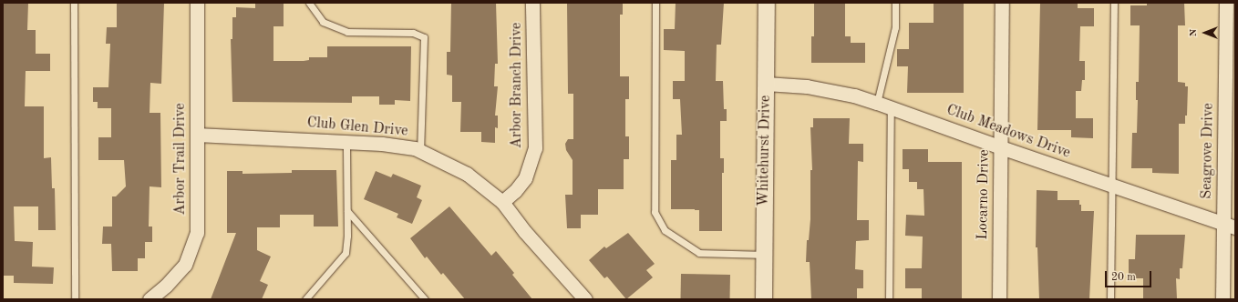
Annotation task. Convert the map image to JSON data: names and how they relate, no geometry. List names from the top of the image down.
{
  "streets": {
    "street": [
      "Arbor Branch Drive",
      "Club Glen Drive",
      "Club Meadows Drive",
      "Whitehurst Drive",
      "Seagrove Drive",
      "Arbor Trail Drive",
      "Locarno Drive"
    ]
  },
  "crossings": [
    ["Arbor Branch Drive", "Club Glen Drive"],
    ["Club Glen Drive", "Arbor Trail Drive"],
    ["Club Meadows Drive", "Whitehurst Drive"],
    ["Club Meadows Drive", "Seagrove Drive"],
    ["Club Meadows Drive", "Locarno Drive"]
  ],
  "scale_bar": "20 m",
  "north": "left"
}
